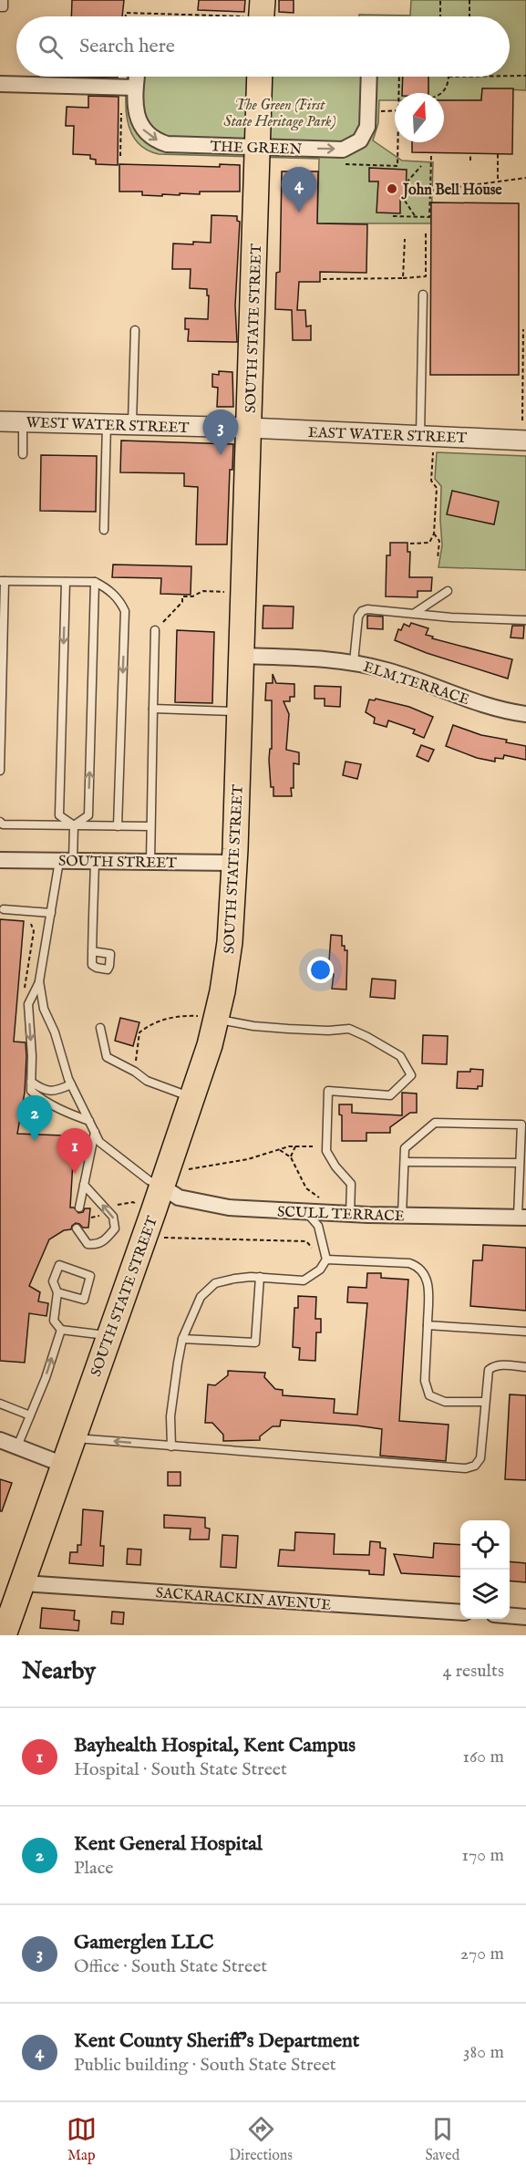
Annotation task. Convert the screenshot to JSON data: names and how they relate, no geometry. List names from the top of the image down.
{
  "streets": {
    "main road": ["SOUTH STATE STREET"],
    "street": [
      "THE GREEN",
      "WEST WATER STREET",
      "EAST WATER STREET",
      "ELM TERRACE",
      "SOUTH STREET",
      "SCULL TERRACE",
      "SACKARACKIN AVENUE"
    ]
  },
  "crossings": [
    ["THE GREEN", "SOUTH STATE STREET"],
    ["SOUTH STATE STREET", "WEST WATER STREET"],
    ["SOUTH STATE STREET", "EAST WATER STREET"],
    ["SOUTH STATE STREET", "ELM TERRACE"],
    ["SOUTH STATE STREET", "SOUTH STREET"],
    ["SOUTH STATE STREET", "SCULL TERRACE"],
    ["SOUTH STATE STREET", "SACKARACKIN AVENUE"],
    ["WEST WATER STREET", "EAST WATER STREET"]
  ],
  "parks": ["The Green (First State Heritage Park)"],
  "places": ["John Bell House"],
  "north": "top",
  "page": {
    "search": "Search here",
    "pins": [
      "4",
      "3",
      "2",
      "1"
    ],
    "heading": ["Nearby", "4 results"],
    "list": [
      {
        "mark": "1",
        "name": "Bayhealth Hospital, Kent Campus",
        "note": "Hospital · South State Street",
        "value": "160 m"
      },
      {
        "mark": "2",
        "name": "Kent General Hospital",
        "note": "Place",
        "value": "170 m"
      },
      {
        "mark": "3",
        "name": "Gamerglen LLC",
        "note": "Office · South State Street",
        "value": "270 m"
      },
      {
        "mark": "4",
        "name": "Kent County Sheriff's Department",
        "note": "Public building · South State Street",
        "value": "380 m"
      }
    ],
    "nav": ["Map", "Directions", "Saved"]
  }
}
